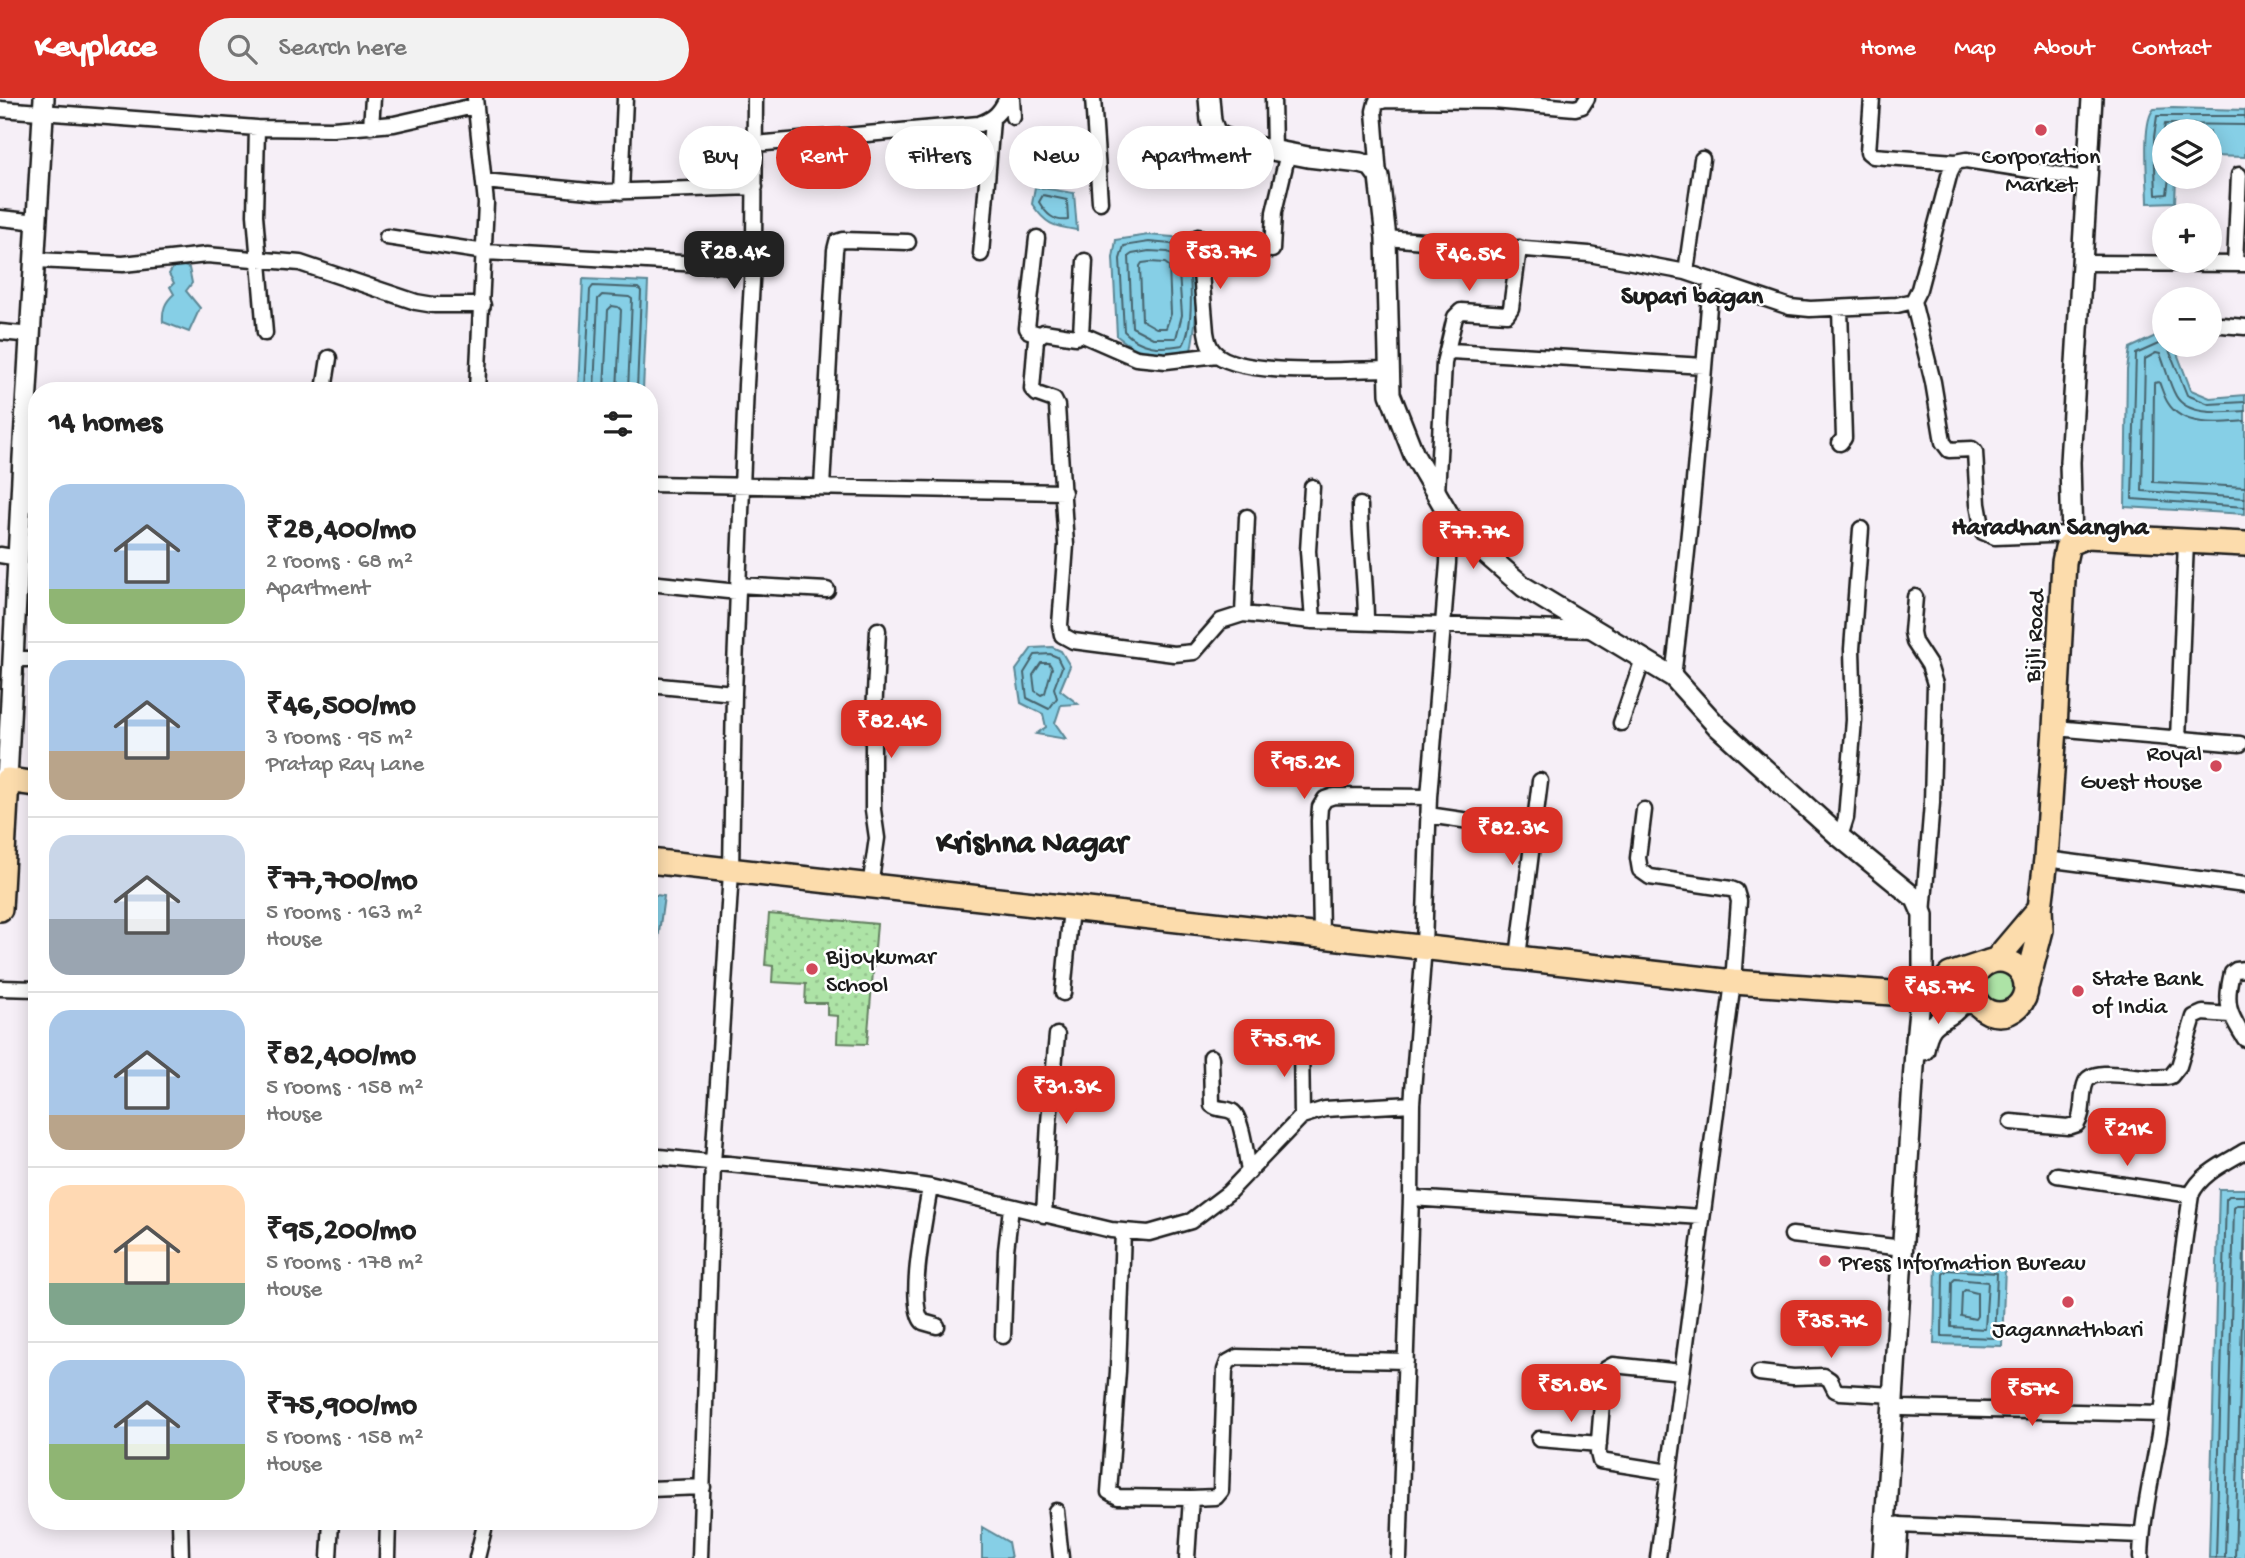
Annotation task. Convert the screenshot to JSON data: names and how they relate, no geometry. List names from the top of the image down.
{
  "streets": {
    "main road": ["Bijli Road"]
  },
  "districts": ["Supari bagan", "Haradhan Sangha", "Krishna Nagar"],
  "places": [
    "Corporation Market",
    "Royal Guest House",
    "Bijoykumar School",
    "State Bank of India",
    "Press Information Bureau",
    "Jagannathbari"
  ],
  "page": {
    "header": "Keyplace",
    "search": "Search here",
    "nav": [
      "Home",
      "Map",
      "About",
      "Contact"
    ],
    "map_buttons": ["+", "−"],
    "chip": [
      "Buy",
      "Rent",
      "Filters",
      "New",
      "Apartment"
    ],
    "price": [
      "₹28.4K",
      "₹53.7K",
      "₹46.5K",
      "₹77.7K",
      "₹82.4K",
      "₹95.2K",
      "₹82.3K",
      "₹45.7K",
      "₹75.9K",
      "₹31.3K",
      "₹21K",
      "₹35.7K",
      "₹51.8K",
      "₹57K"
    ],
    "heading": "14 homes",
    "list": [
      {
        "name": "₹28,400/mo",
        "note": "2 rooms · 68 m² · Apartment"
      },
      {
        "name": "₹46,500/mo",
        "note": "3 rooms · 95 m² · Pratap Ray Lane"
      },
      {
        "name": "₹77,700/mo",
        "note": "5 rooms · 163 m² · House"
      },
      {
        "name": "₹82,400/mo",
        "note": "5 rooms · 158 m² · House"
      },
      {
        "name": "₹95,200/mo",
        "note": "5 rooms · 178 m² · House"
      },
      {
        "name": "₹75,900/mo",
        "note": "5 rooms · 158 m² · House"
      }
    ]
  }
}
